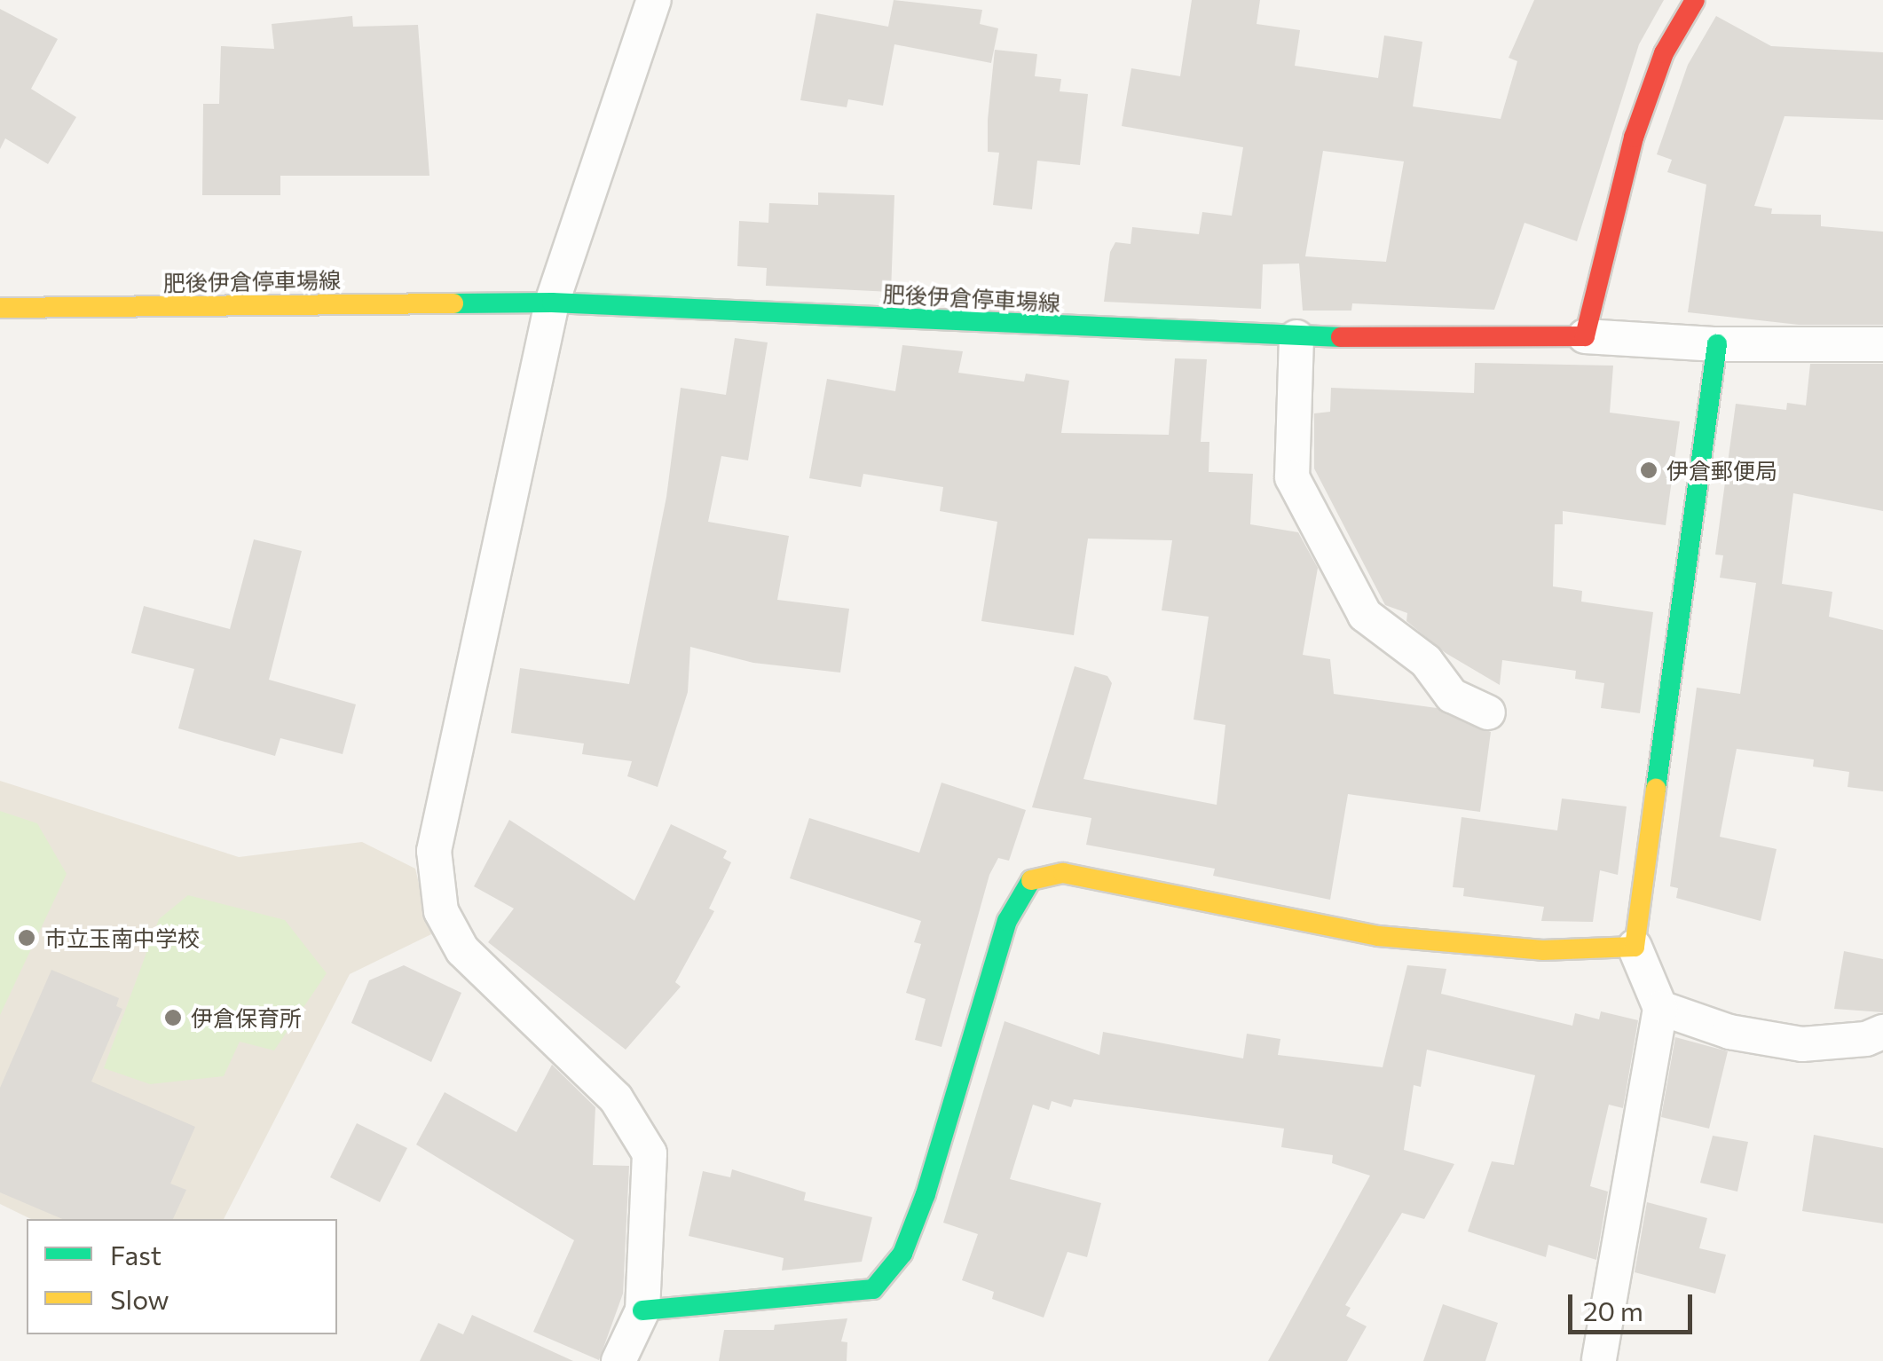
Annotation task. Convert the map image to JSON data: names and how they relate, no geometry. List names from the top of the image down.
{
  "streets": {
    "main road": ["肥後伊倉停車場線"]
  },
  "places": ["伊倉郵便局", "市立玉南中学校", "伊倉保育所"],
  "legend": ["Fast", "Slow"],
  "scale_bar": "20 m"
}
